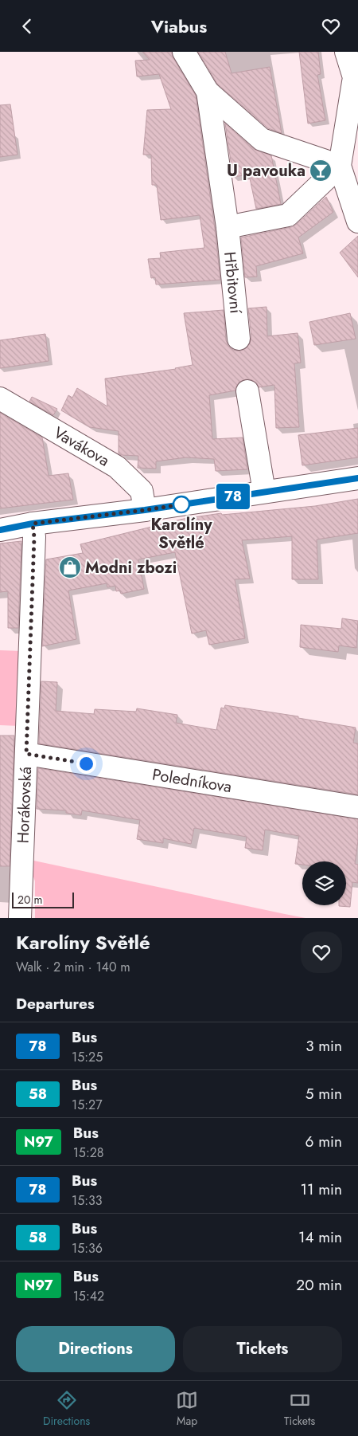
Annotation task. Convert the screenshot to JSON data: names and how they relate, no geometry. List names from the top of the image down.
{
  "streets": {
    "street": [
      "Hřbitovní",
      "Vavákova",
      "Poledníkova",
      "Horákovská"
    ]
  },
  "crossings": [
    ["Poledníkova", "Horákovská"]
  ],
  "places": {
    "bar": ["U pavouka"],
    "other": ["Karolíny Světlé"],
    "shop": ["Modni zbozi"]
  },
  "lines": ["bus line 78"],
  "scale_bar": "20 m",
  "page": {
    "header": "Viabus",
    "on_map": "78",
    "scale": "20 m",
    "heading": [
      ["Karolíny Světlé", "Walk · 2 min · 140 m"],
      "Departures"
    ],
    "list": [
      {
        "mark": "78",
        "name": "Bus",
        "note": "15:25",
        "value": "3 min"
      },
      {
        "mark": "58",
        "name": "Bus",
        "note": "15:27",
        "value": "5 min"
      },
      {
        "mark": "N97",
        "name": "Bus",
        "note": "15:28",
        "value": "6 min"
      },
      {
        "mark": "78",
        "name": "Bus",
        "note": "15:33",
        "value": "11 min"
      },
      {
        "mark": "58",
        "name": "Bus",
        "note": "15:36",
        "value": "14 min"
      },
      {
        "mark": "N97",
        "name": "Bus",
        "note": "15:42",
        "value": "20 min"
      }
    ],
    "buttons": ["Directions", "Tickets"],
    "tabs": ["Directions", "Map", "Tickets"]
  }
}
